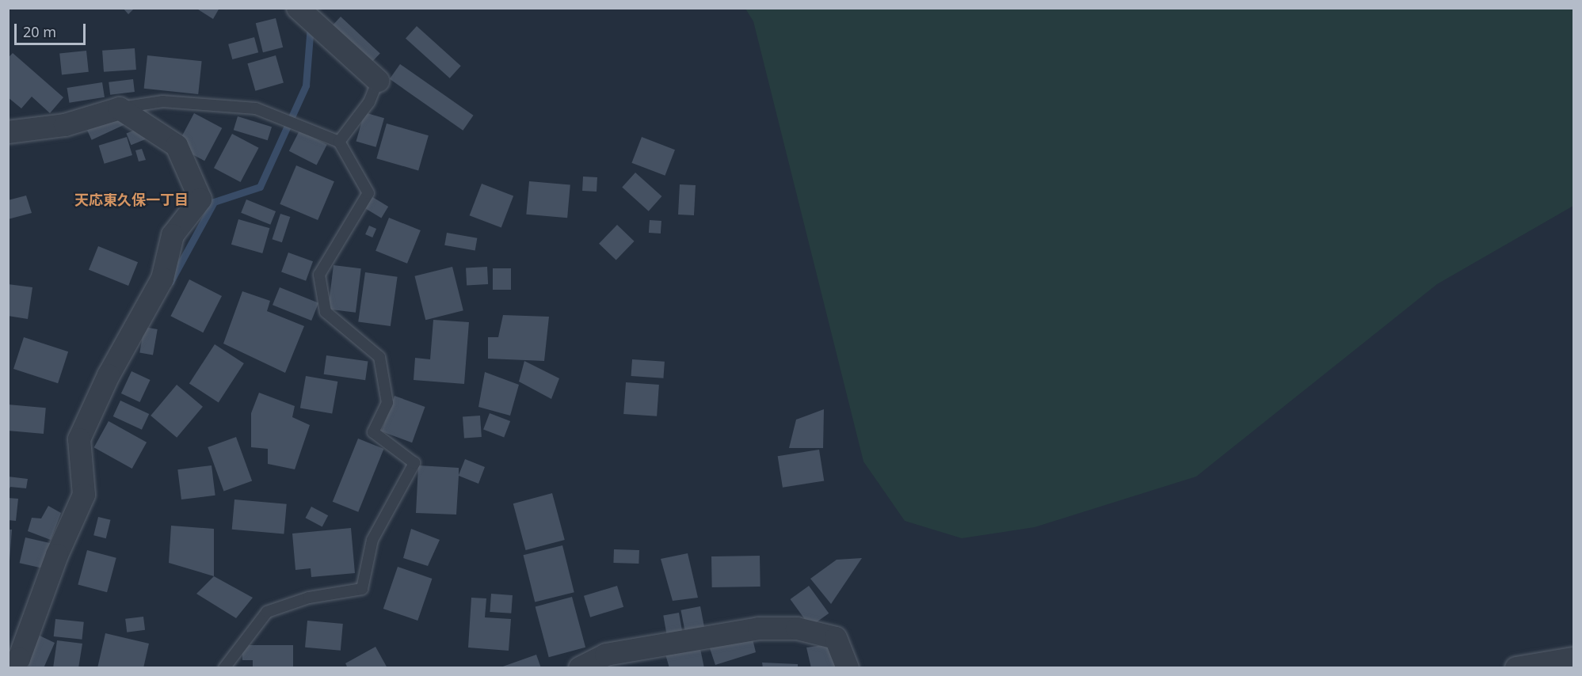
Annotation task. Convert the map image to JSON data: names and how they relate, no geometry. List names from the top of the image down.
{
  "districts": ["天応東久保一丁目"],
  "scale_bar": "20 m"
}
